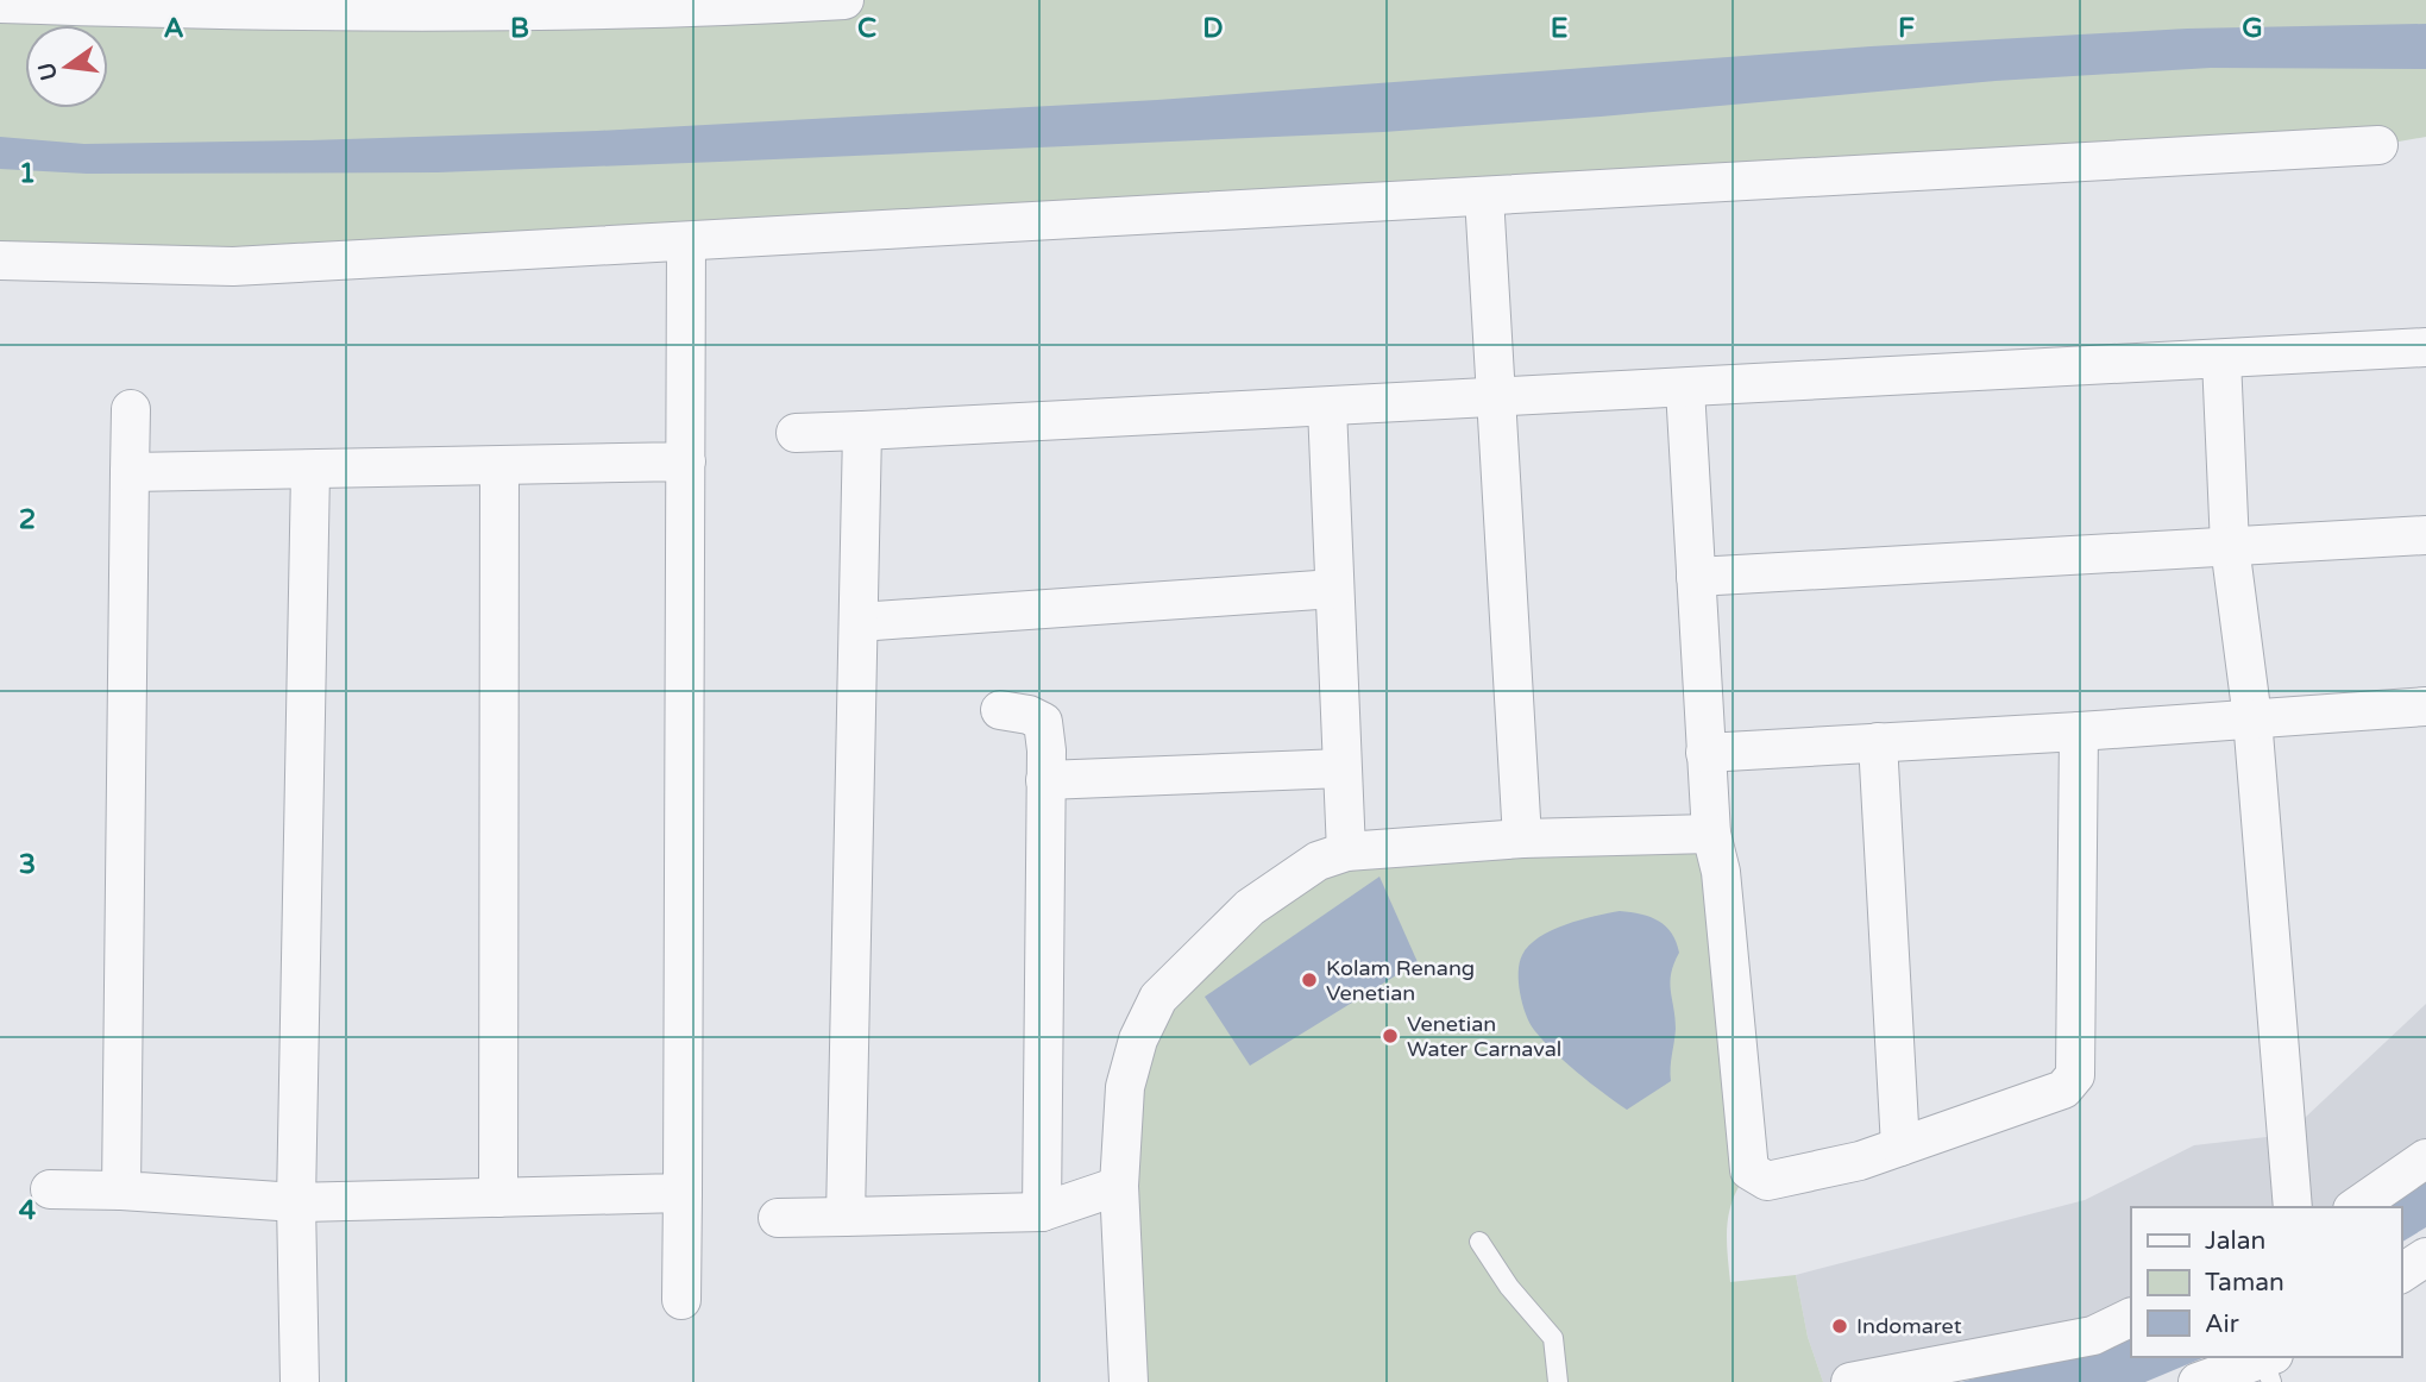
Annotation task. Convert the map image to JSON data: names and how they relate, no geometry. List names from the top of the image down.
{
  "places": ["Kolam Renang Venetian", "Venetian Water Carnaval", "Indomaret"],
  "legend": ["Jalan", "Taman", "Air"],
  "north": "left",
  "grid": {
    "columns": [
      "A",
      "B",
      "C",
      "D",
      "E",
      "F",
      "G"
    ],
    "rows": [
      "1",
      "2",
      "3",
      "4"
    ]
  }
}
